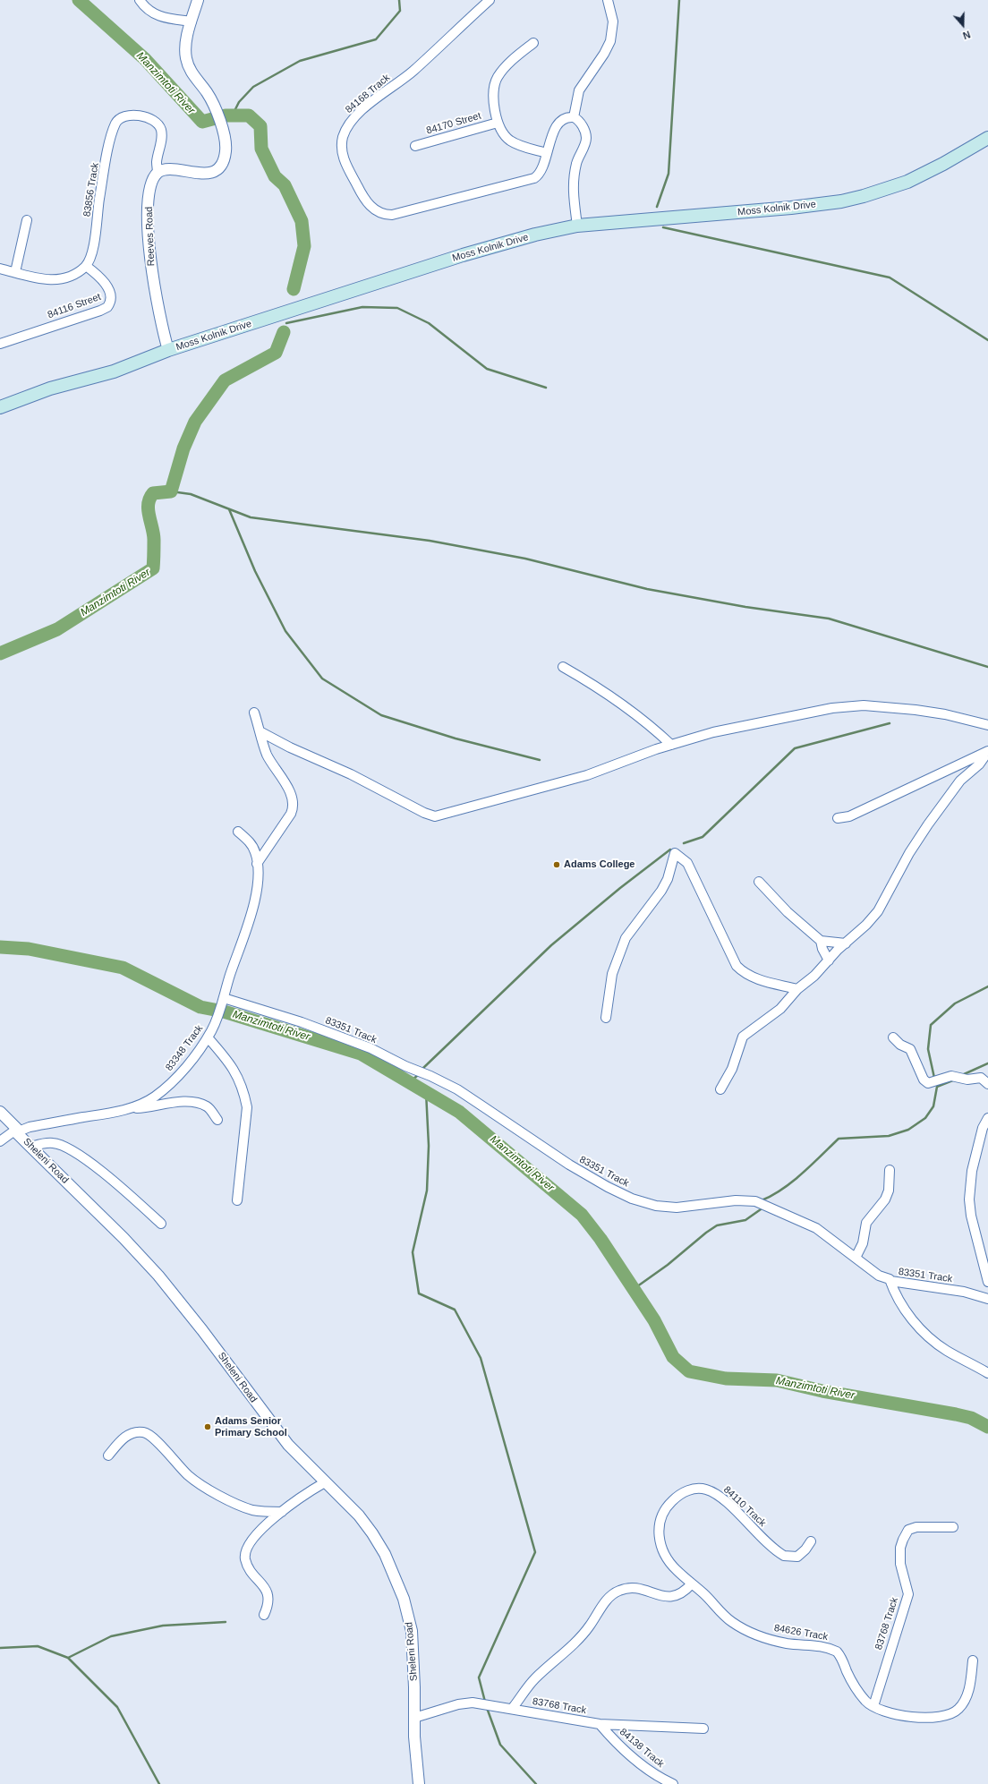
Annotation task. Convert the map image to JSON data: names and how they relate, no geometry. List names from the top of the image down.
{
  "streets": {
    "main road": ["Moss Kolnik Drive"],
    "street": [
      "84168 Track",
      "84170 Street",
      "83856 Track",
      "Reeves Road",
      "84116 Street",
      "83351 Track",
      "83348 Track",
      "Sheleni Road",
      "84110 Track",
      "83768 Track",
      "84626 Track",
      "84138 Track"
    ]
  },
  "crossings": [
    ["83856 Track", "Reeves Road"],
    ["83856 Track", "84116 Street"],
    ["Moss Kolnik Drive", "Reeves Road"],
    ["83351 Track", "83348 Track"],
    ["83348 Track", "Sheleni Road"],
    ["Sheleni Road", "83768 Track"],
    ["84110 Track", "84626 Track"],
    ["83768 Track", "84626 Track"],
    ["83768 Track", "84138 Track"]
  ],
  "water": ["Manzimtoti River"],
  "places": ["Adams College", "Adams Senior Primary School"],
  "north": "bottom"
}
